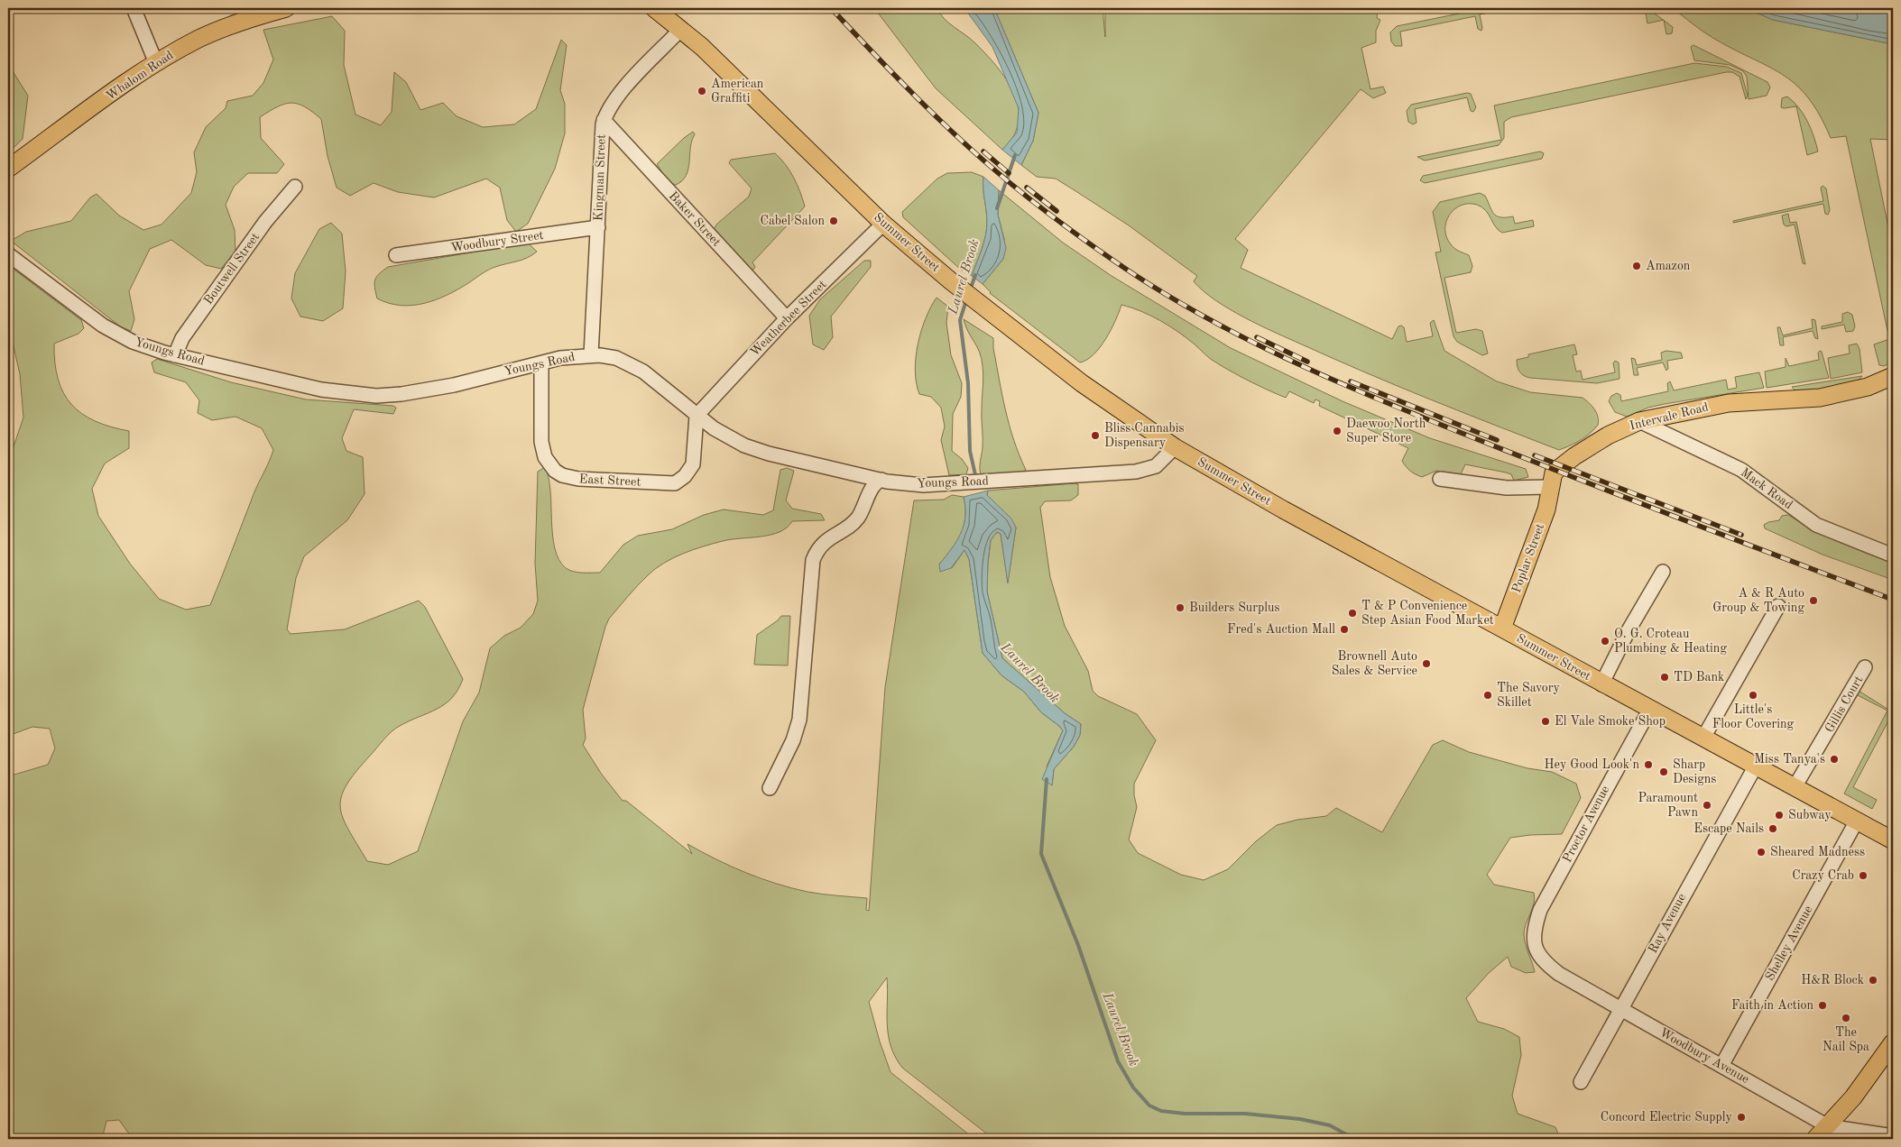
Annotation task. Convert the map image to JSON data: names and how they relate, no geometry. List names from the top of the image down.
{
  "streets": {
    "main road": [
      "Whalom Road",
      "Summer Street",
      "Intervale Road",
      "Poplar Street"
    ],
    "street": [
      "Kingman Street",
      "Baker Street",
      "Woodbury Street",
      "Boutwell Street",
      "Weatherbee Street",
      "Youngs Road",
      "East Street",
      "Mack Road",
      "Gillis Court",
      "Proctor Avenue",
      "Ray Avenue",
      "Shelley Avenue",
      "Woodbury Avenue"
    ]
  },
  "crossings": [
    ["Kingman Street", "Baker Street"],
    ["Kingman Street", "Woodbury Street"],
    ["Kingman Street", "Summer Street"],
    ["Kingman Street", "Weatherbee Street"],
    ["Kingman Street", "Youngs Road"],
    ["Kingman Street", "East Street"],
    ["Baker Street", "Weatherbee Street"],
    ["Summer Street", "Weatherbee Street"],
    ["Summer Street", "Youngs Road"],
    ["Summer Street", "Poplar Street"],
    ["Summer Street", "Gillis Court"],
    ["Summer Street", "Proctor Avenue"],
    ["Summer Street", "Ray Avenue"],
    ["Summer Street", "Shelley Avenue"],
    ["Boutwell Street", "Youngs Road"],
    ["Weatherbee Street", "Youngs Road"],
    ["Weatherbee Street", "East Street"],
    ["Youngs Road", "East Street"],
    ["Intervale Road", "Mack Road"],
    ["Intervale Road", "Poplar Street"],
    ["Proctor Avenue", "Woodbury Avenue"],
    ["Ray Avenue", "Woodbury Avenue"],
    ["Shelley Avenue", "Woodbury Avenue"]
  ],
  "water": ["Laurel Brook"],
  "places": [
    "American Graffiti",
    "Cabel Salon",
    "Amazon",
    "Daewoo North Super Store",
    "Bliss Cannabis Dispensary",
    "A & R Auto Group & Towing",
    "Builders Surplus",
    "T & P Convenience Step Asian Food Market",
    "Fred's Auction Mall",
    "O. G. Croteau Plumbing & Heating",
    "Brownell Auto Sales & Service",
    "TD Bank",
    "The Savory Skillet",
    "Little's Floor Covering",
    "El Vale Smoke Shop",
    "Miss Tanya's",
    "Hey Good Look'n",
    "Sharp Designs",
    "Paramount Pawn",
    "Subway",
    "Escape Nails",
    "Sheared Madness",
    "Crazy Crab",
    "H&R Block",
    "Faith in Action",
    "The Nail Spa",
    "Concord Electric Supply"
  ]
}
